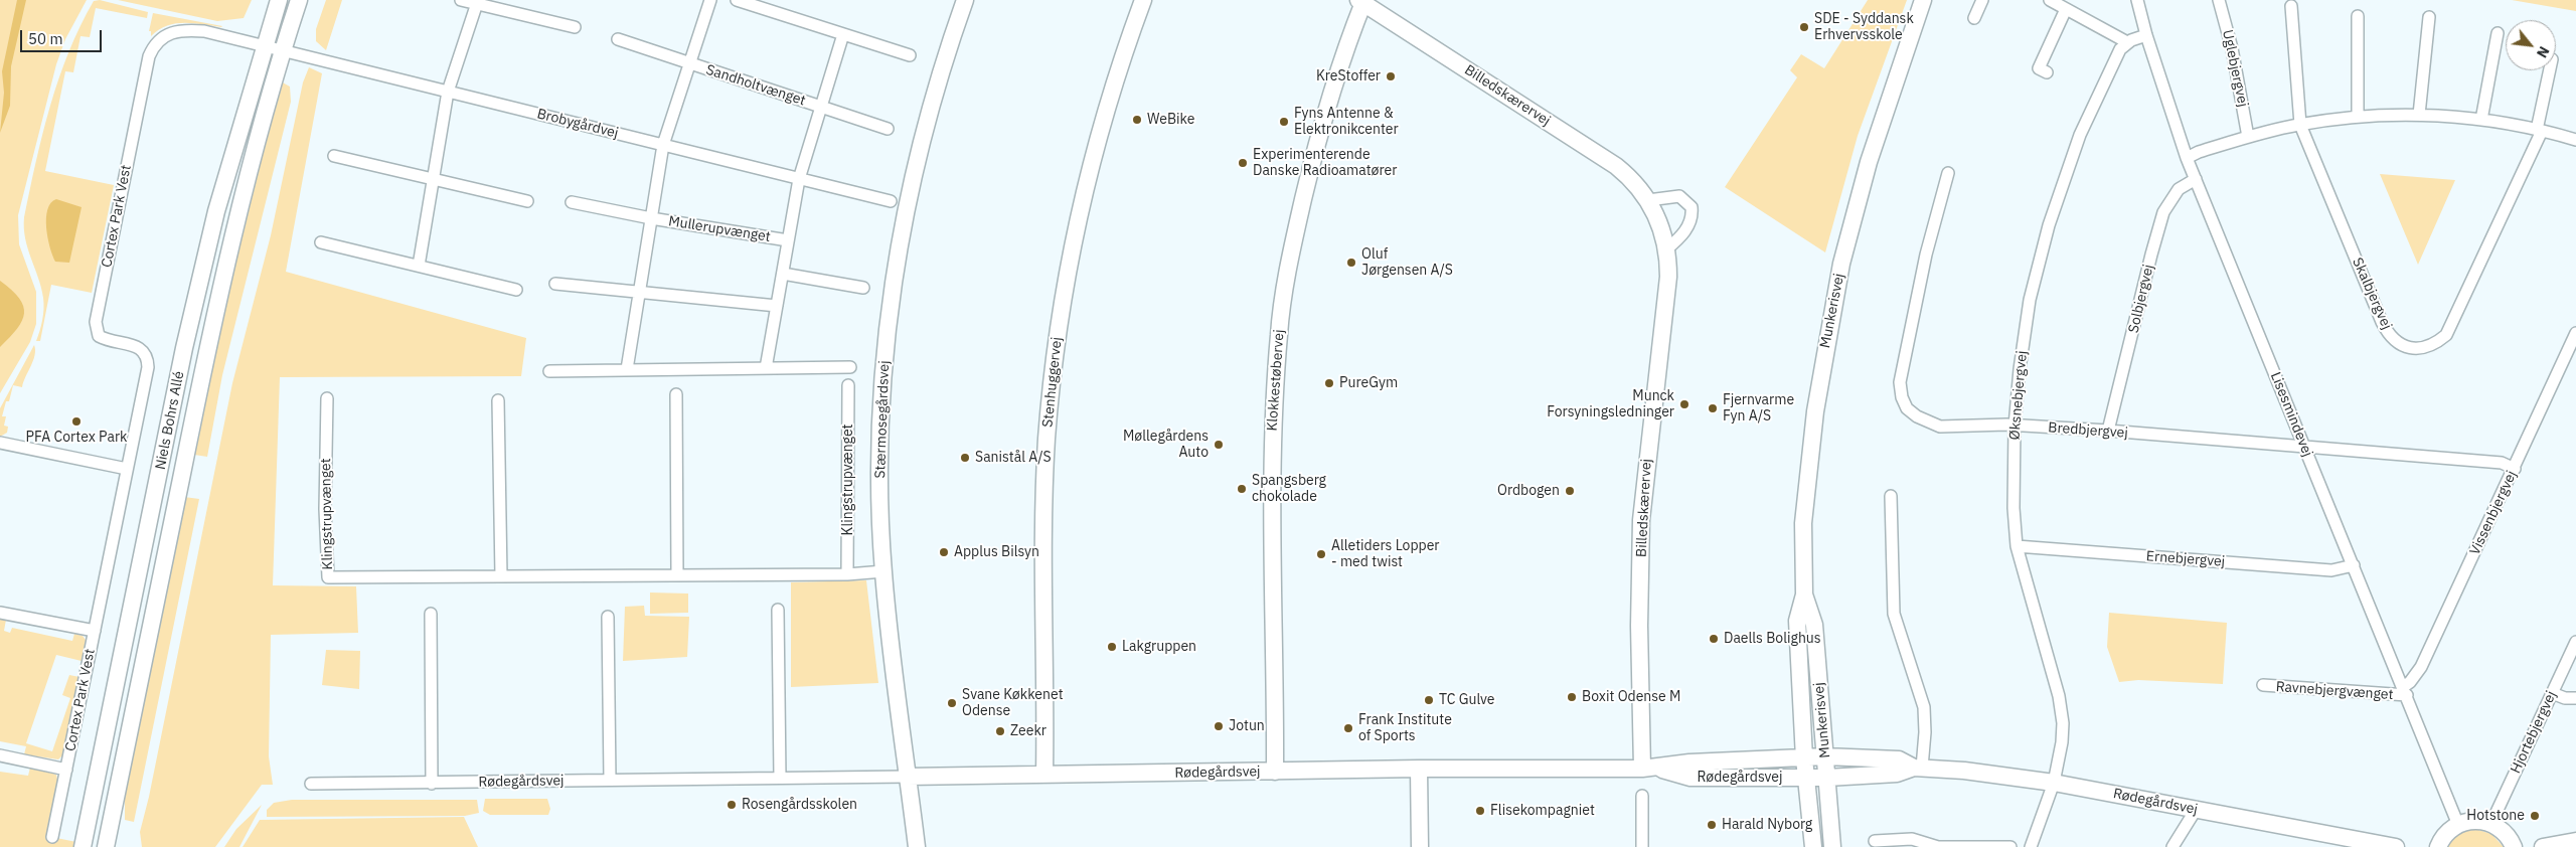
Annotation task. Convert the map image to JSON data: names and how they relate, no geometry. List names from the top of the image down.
{
  "streets": {
    "street": [
      "Uglebjergvej",
      "Sandholtvænget",
      "Billedskærervej",
      "Brobygårdvej",
      "Cortex Park Vest",
      "Mullerupvænget",
      "Skalbjergvej",
      "Solbjergvej",
      "Munkerisvej",
      "Klokkestøbervej",
      "Stenhuggervej",
      "Øksnebjergvej",
      "Lisesmindevej",
      "Stærmosegårdsvej",
      "Niels Bohrs Allé",
      "Bredbjergvej",
      "Klingstrupvænget",
      "Vissenbjergvej",
      "Ernebjergvej",
      "Ravnebjergvænget",
      "Hjortebjergvej",
      "Rødegårdsvej"
    ]
  },
  "crossings": [
    ["Sandholtvænget", "Brobygårdvej"],
    ["Sandholtvænget", "Mullerupvænget"],
    ["Billedskærervej", "Klokkestøbervej"],
    ["Billedskærervej", "Rødegårdsvej"],
    ["Brobygårdvej", "Cortex Park Vest"],
    ["Brobygårdvej", "Mullerupvænget"],
    ["Brobygårdvej", "Niels Bohrs Allé"],
    ["Cortex Park Vest", "Niels Bohrs Allé"],
    ["Solbjergvej", "Lisesmindevej"],
    ["Solbjergvej", "Bredbjergvej"],
    ["Munkerisvej", "Rødegårdsvej"],
    ["Klokkestøbervej", "Rødegårdsvej"],
    ["Stenhuggervej", "Rødegårdsvej"],
    ["Øksnebjergvej", "Bredbjergvej"],
    ["Øksnebjergvej", "Ernebjergvej"],
    ["Øksnebjergvej", "Rødegårdsvej"],
    ["Lisesmindevej", "Bredbjergvej"],
    ["Lisesmindevej", "Vissenbjergvej"],
    ["Lisesmindevej", "Ernebjergvej"],
    ["Lisesmindevej", "Ravnebjergvænget"],
    ["Stærmosegårdsvej", "Klingstrupvænget"],
    ["Stærmosegårdsvej", "Rødegårdsvej"],
    ["Bredbjergvej", "Vissenbjergvej"],
    ["Vissenbjergvej", "Ravnebjergvænget"]
  ],
  "places": [
    "SDE - Syddansk Erhvervsskole",
    "KreStoffer",
    "WeBike",
    "Fyns Antenne & Elektronikcenter",
    "Experimenterende Danske Radioamatører",
    "Oluf Jørgensen A/S",
    "PureGym",
    "Munck Forsyningsledninger",
    "Fjernvarme Fyn A/S",
    "PFA Cortex Park",
    "Møllegårdens Auto",
    "Sanistål A/S",
    "Spangsberg chokolade",
    "Ordbogen",
    "Applus Bilsyn",
    "Alletiders Lopper - med twist",
    "Daells Bolighus",
    "Lakgruppen",
    "Boxit Odense M",
    "TC Gulve",
    "Svane Køkkenet Odense",
    "Jotun",
    "Frank Institute of Sports",
    "Zeekr",
    "Rosengårdsskolen",
    "Flisekompagniet",
    "Hotstone",
    "Harald Nyborg"
  ],
  "scale_bar": "50 m",
  "north": "bottom right"
}
